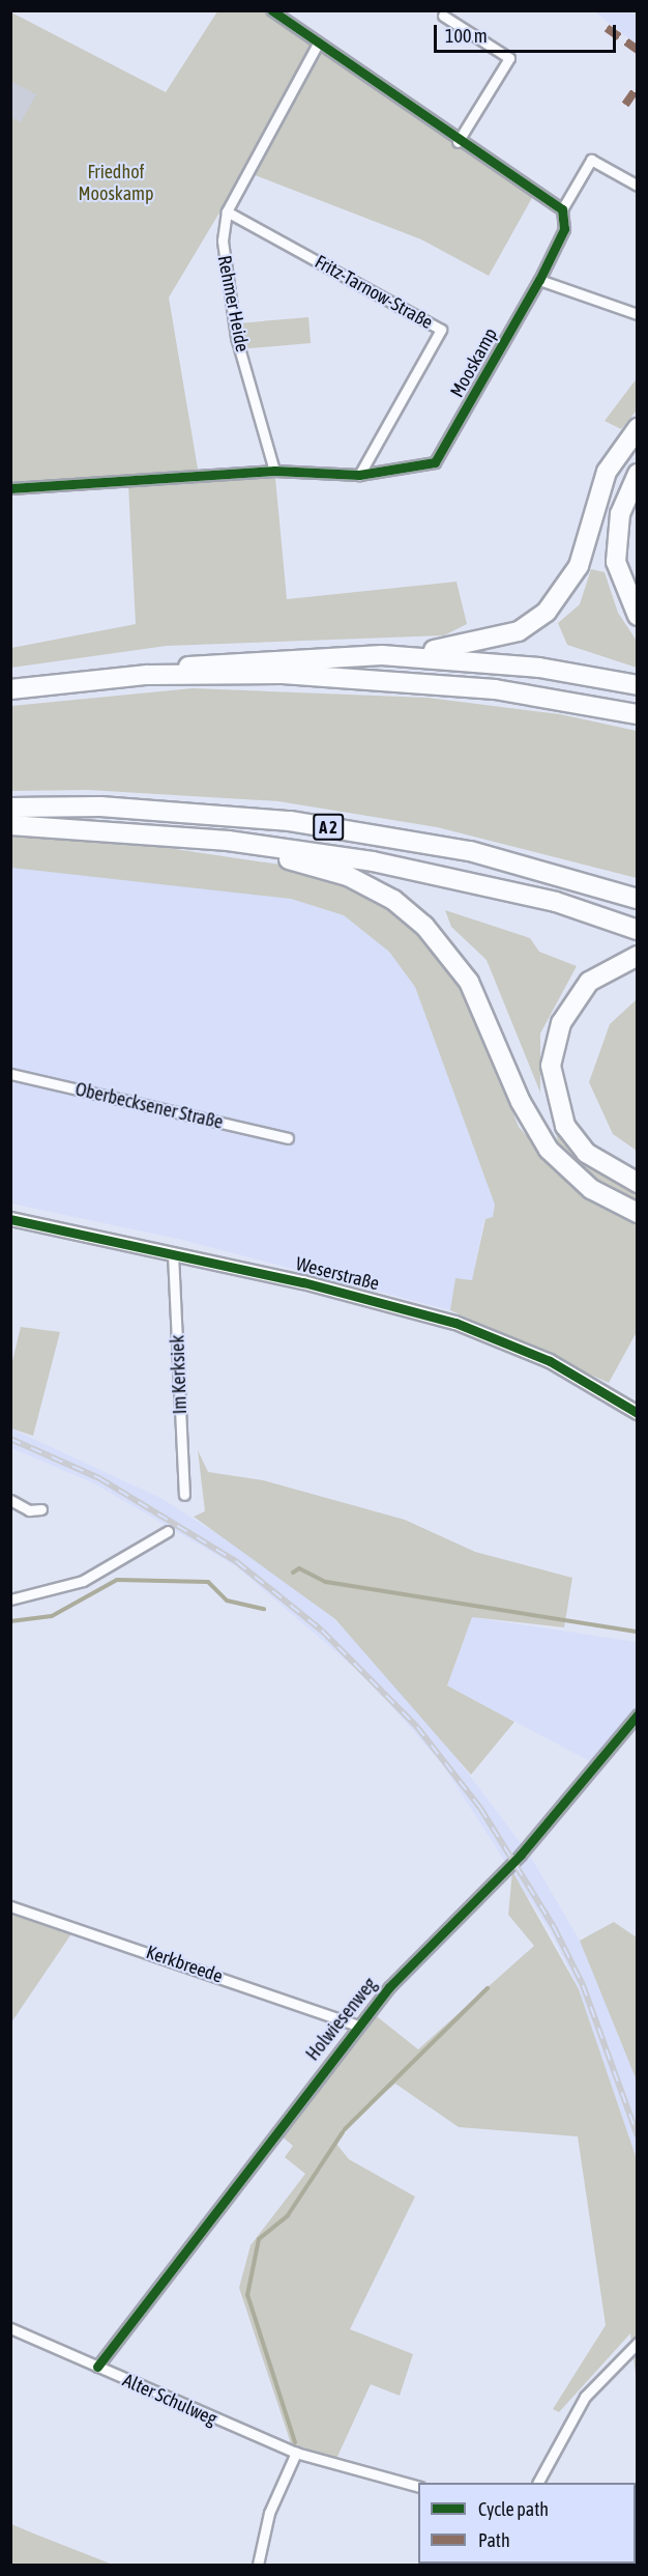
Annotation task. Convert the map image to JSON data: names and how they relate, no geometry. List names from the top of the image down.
{
  "streets": {
    "highway": ["A 2"],
    "street": [
      "Fritz-Tarnow-Straße",
      "Rehmer Heide",
      "Mooskamp",
      "Oberbecksener Straße",
      "Weserstraße",
      "Im Kerksiek",
      "Kerkbreede",
      "Holwiesenweg",
      "Alter Schulweg"
    ]
  },
  "crossings": [
    ["Fritz-Tarnow-Straße", "Rehmer Heide"],
    ["Fritz-Tarnow-Straße", "Mooskamp"],
    ["Rehmer Heide", "Mooskamp"],
    ["Weserstraße", "Im Kerksiek"],
    ["Kerkbreede", "Holwiesenweg"],
    ["Holwiesenweg", "Alter Schulweg"]
  ],
  "parks": ["Friedhof Mooskamp"],
  "legend": ["Cycle path", "Path"],
  "scale_bar": "100 m"
}
